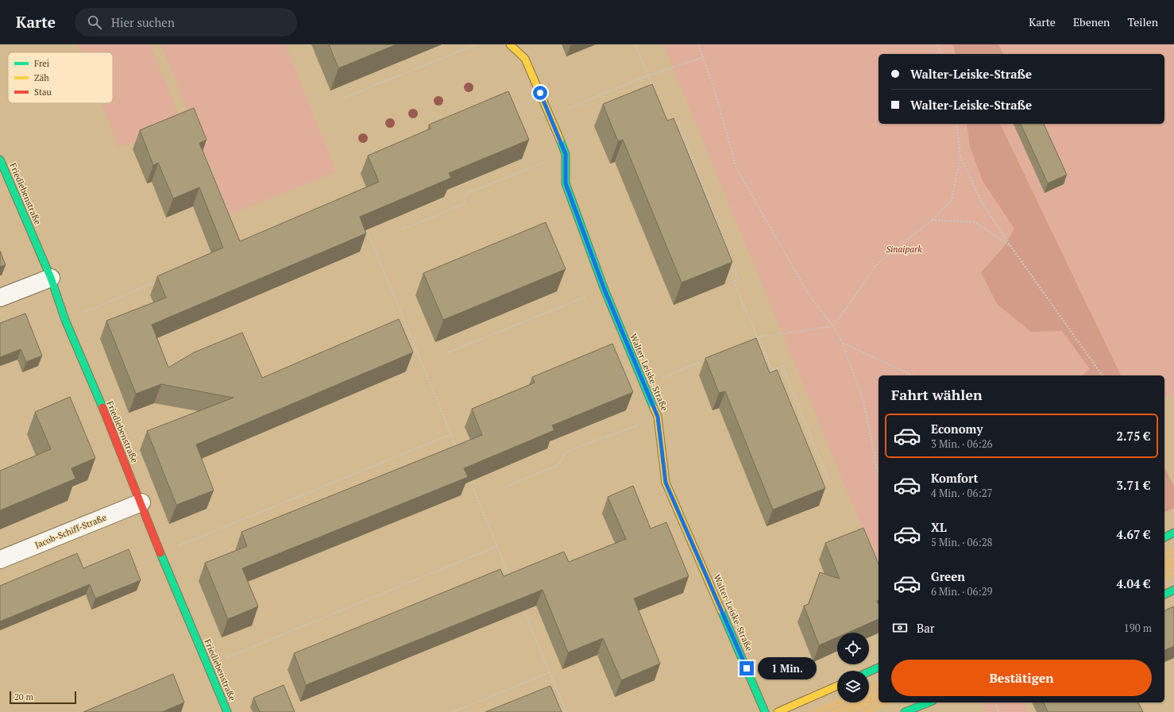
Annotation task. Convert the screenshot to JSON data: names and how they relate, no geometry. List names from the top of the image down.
{
  "streets": {
    "street": ["Friedlebenstraße", "Walter-Leiske-Straße", "Jacob-Schiff-Straße"]
  },
  "crossings": [
    ["Friedlebenstraße", "Jacob-Schiff-Straße"]
  ],
  "parks": ["Sinaipark"],
  "legend": ["Frei", "Zäh", "Stau"],
  "scale_bar": "20 m",
  "page": {
    "header": "Karte",
    "search": "Hier suchen",
    "nav": ["Karte", "Ebenen", "Teilen"],
    "banner": ["Walter-Leiske-Straße", "Walter-Leiske-Straße"],
    "heading": "Fahrt wählen",
    "list": [
      {
        "name": "Economy",
        "note": "3 Min. · 06:26",
        "value": "2.75 €"
      },
      {
        "name": "Komfort",
        "note": "4 Min. · 06:27",
        "value": "3.71 €"
      },
      {
        "name": "XL",
        "note": "5 Min. · 06:28",
        "value": "4.67 €"
      },
      {
        "name": "Green",
        "note": "6 Min. · 06:29",
        "value": "4.04 €"
      }
    ],
    "pay": ["Bar", "190 m"],
    "buttons": "Bestätigen",
    "bubble": "1 Min.",
    "scale": "20 m"
  }
}
